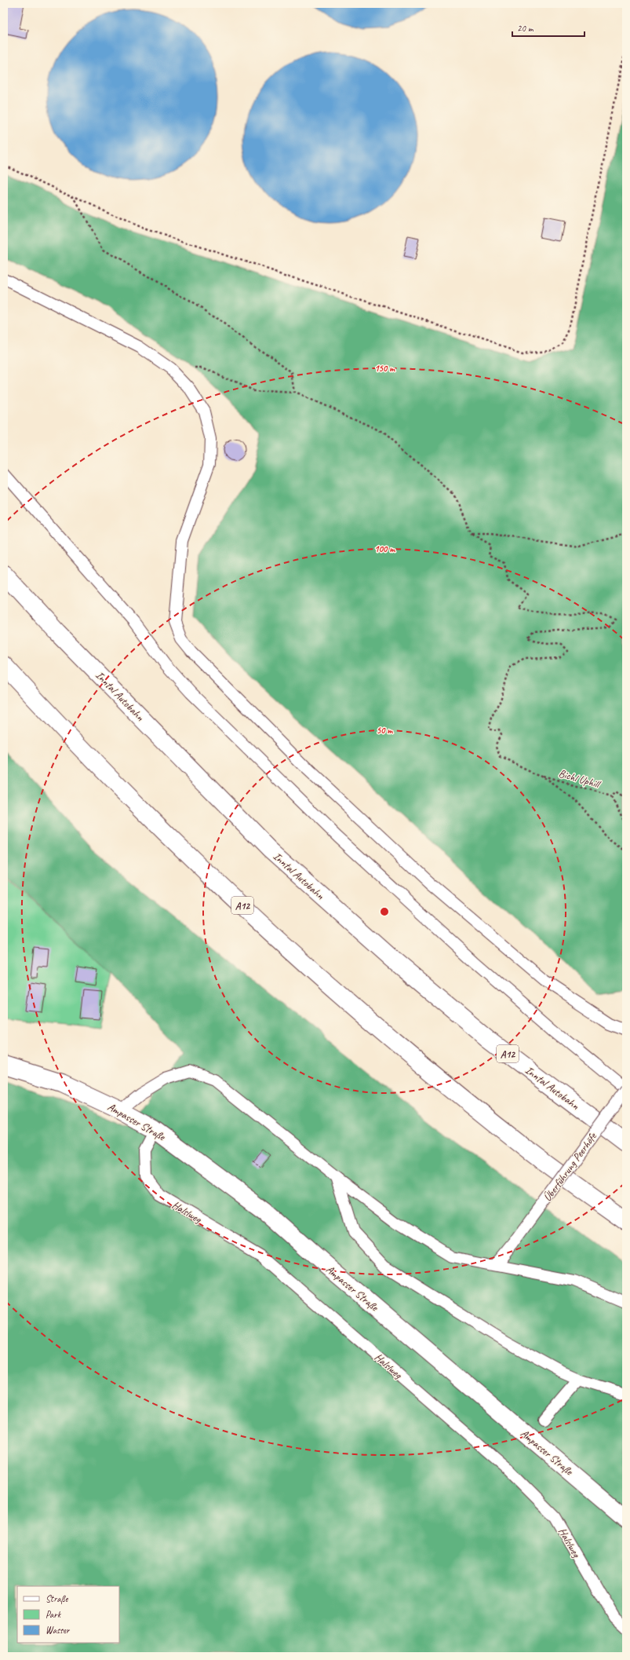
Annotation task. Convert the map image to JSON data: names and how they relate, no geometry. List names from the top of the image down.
{
  "streets": {
    "main road": ["Inntal Autobahn", "A12", "Ampasser Straße"],
    "lane": ["Überführung Peerhöfe", "Halslweg"],
    "path": ["Bichl Uphill"]
  },
  "crossings": [
    ["Ampasser Straße", "Halslweg"]
  ],
  "legend": ["Straße", "Park", "Wasser"],
  "scale_bar": "20 m",
  "rings": ["150 m", "100 m", "50 m"]
}
